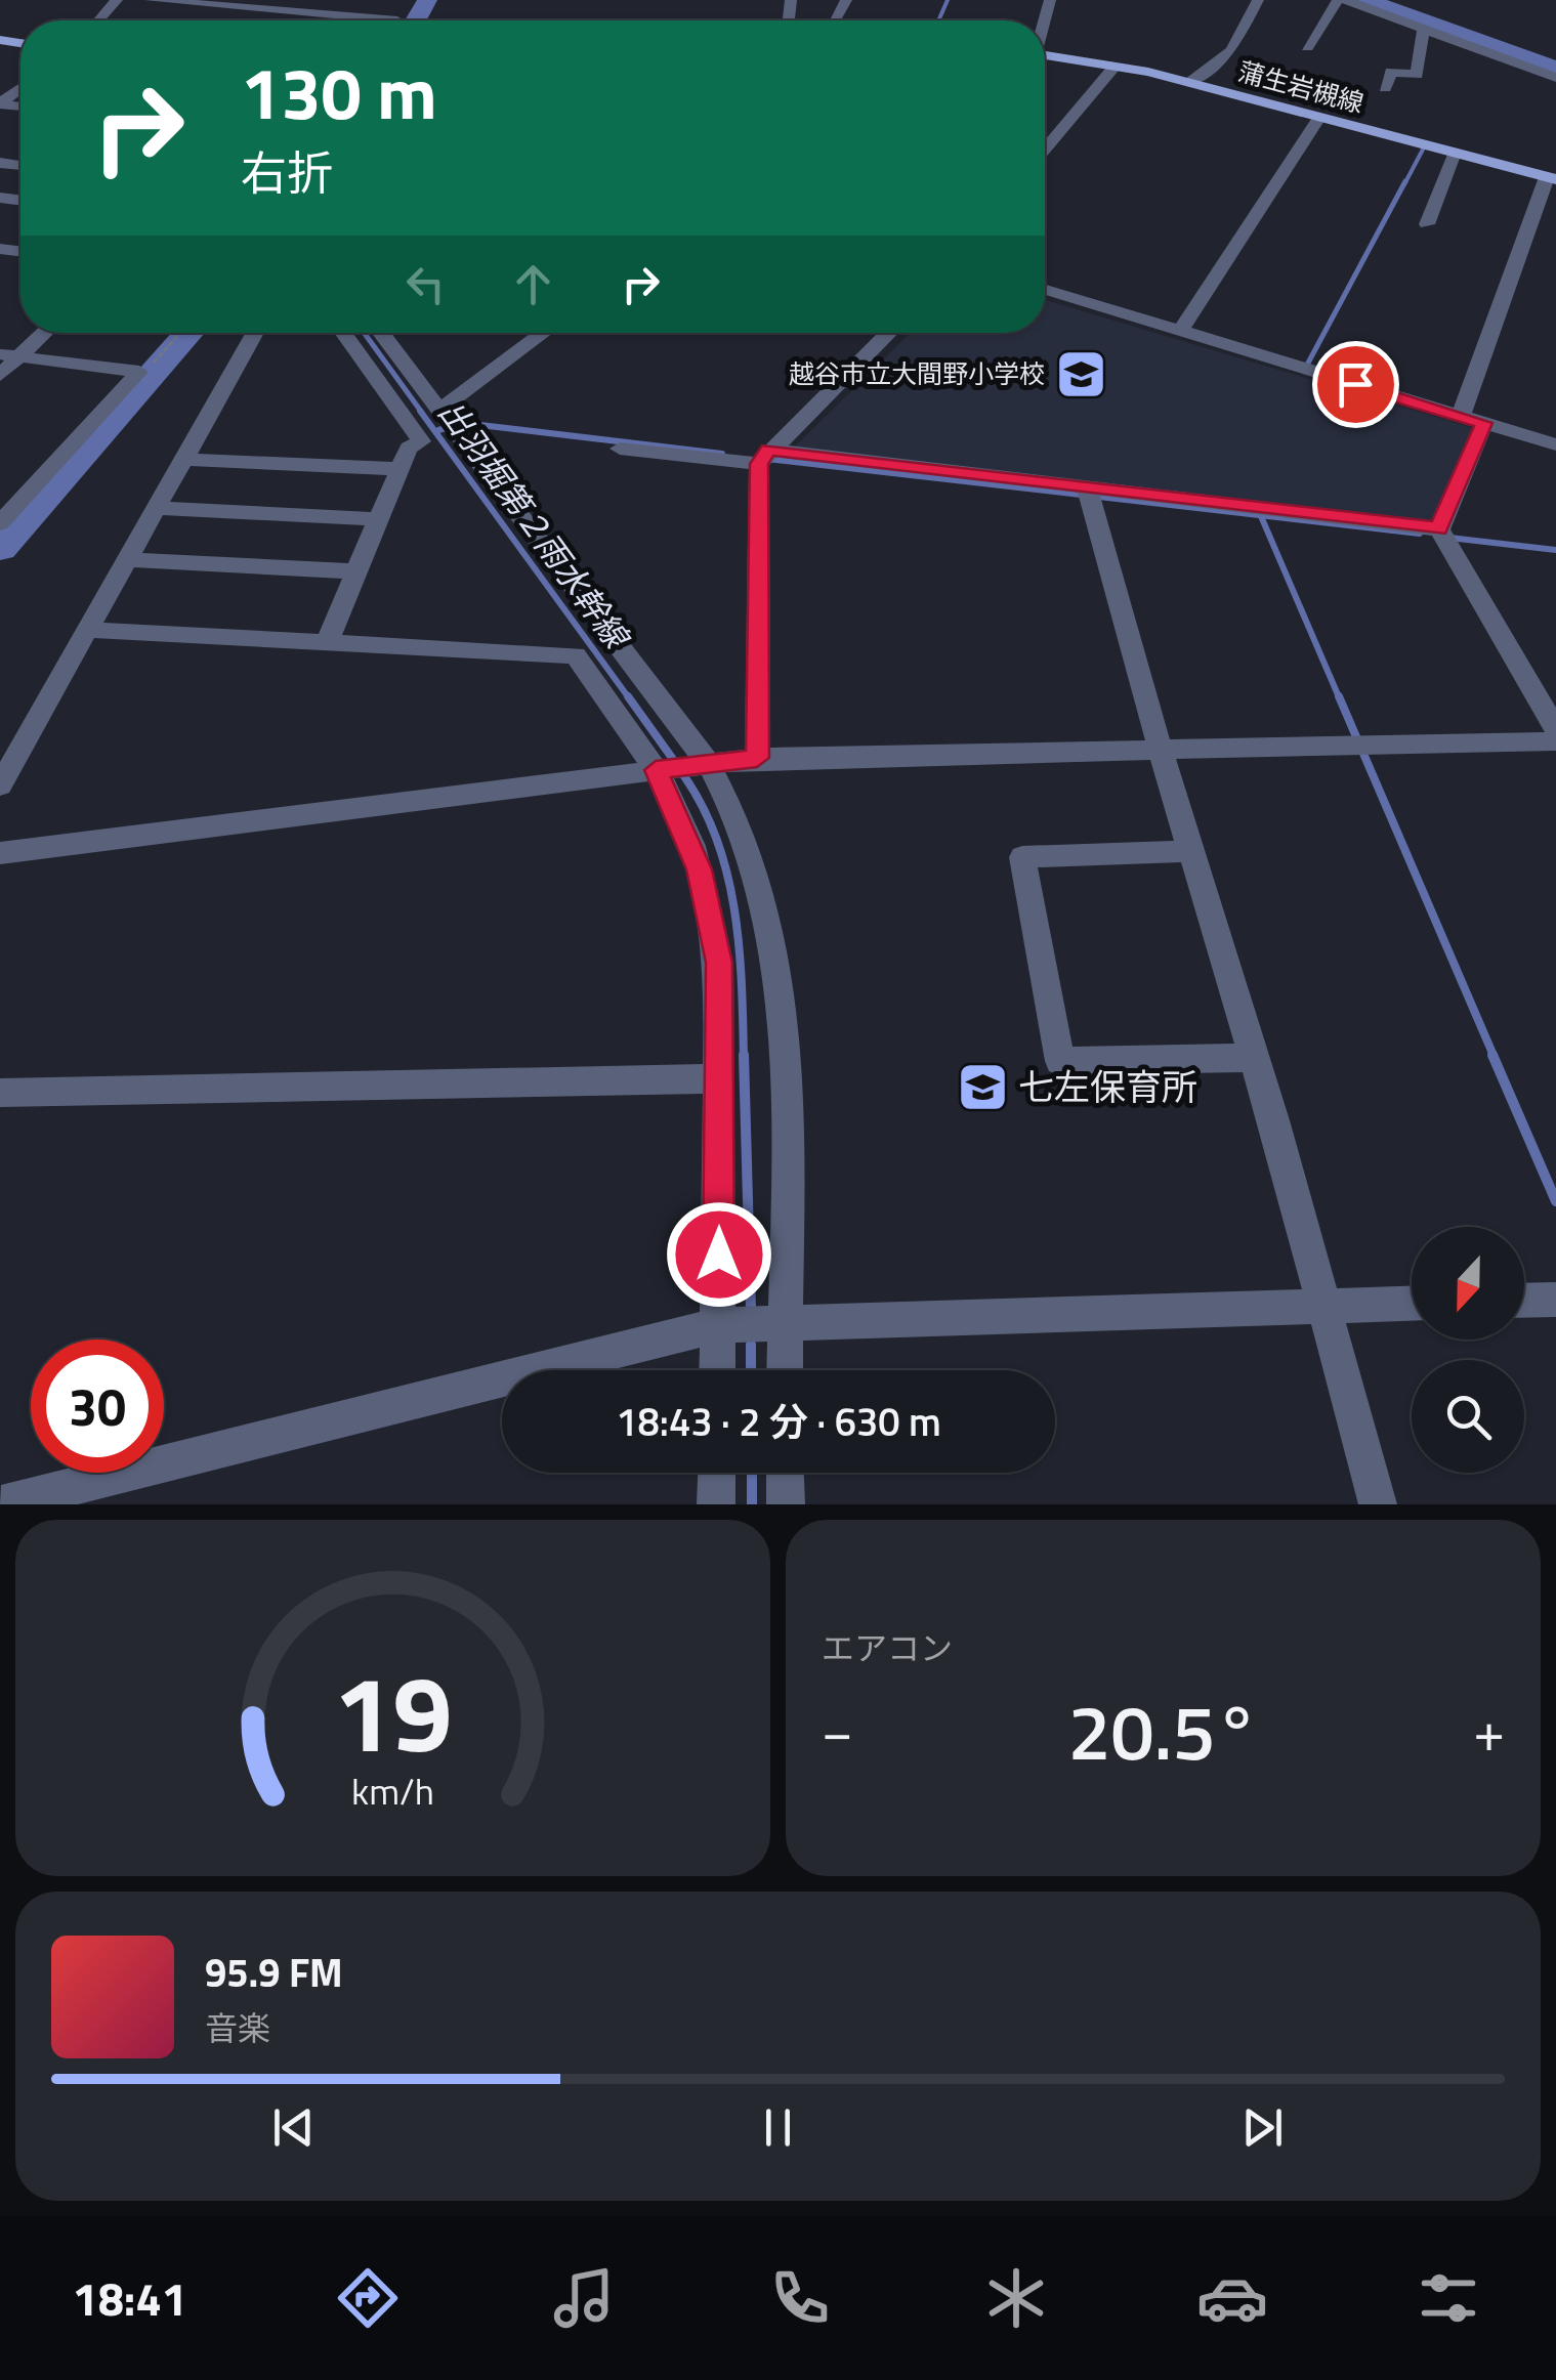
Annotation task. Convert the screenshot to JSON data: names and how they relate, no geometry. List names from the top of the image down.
{
  "streets": {
    "main road": ["蒲生岩槻線"]
  },
  "water": ["出羽堀第２雨水幹線"],
  "places": {
    "school or university": ["越谷市立大間野小学校", "七左保育所"]
  },
  "north": "bottom",
  "page": {
    "turn": ["130 m", "右折"],
    "limit": "30",
    "trip": "18:43 · 2 分 · 630 m",
    "tile": "エアコン",
    "heat": ["−", "20.5°", "+"],
    "song": ["95.9 FM", "音楽"],
    "tabs": "18:41",
    "gauge": ["19", "km/h"]
  }
}
